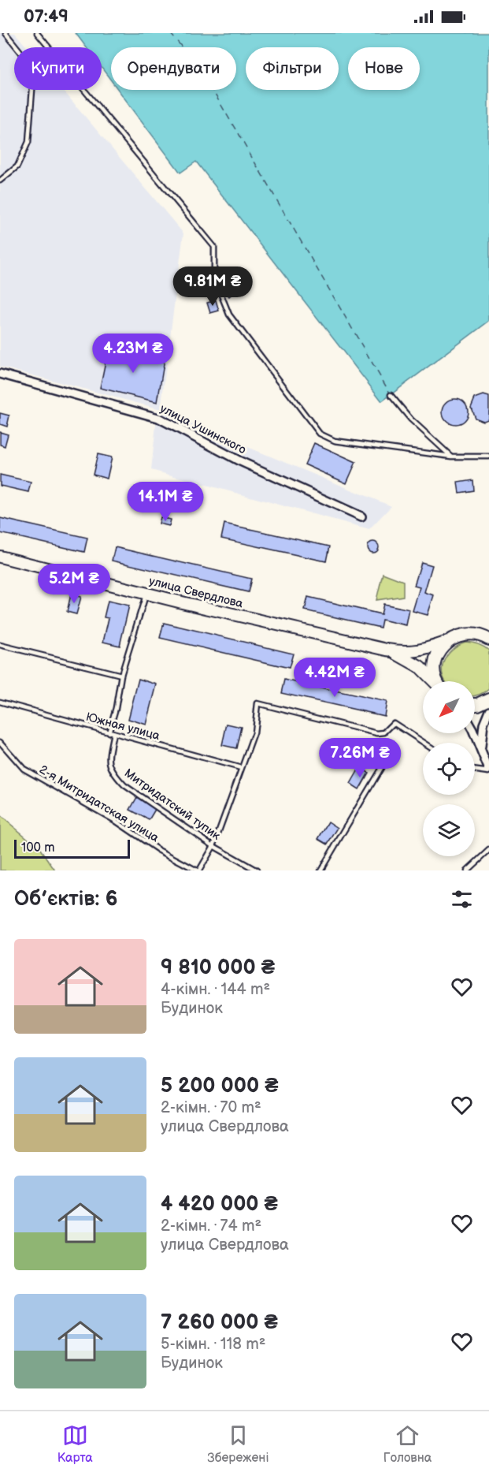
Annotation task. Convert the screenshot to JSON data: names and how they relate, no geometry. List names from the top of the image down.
{
  "streets": {
    "main road": ["улица Свердлова"],
    "street": ["улица Ушинского"],
    "lane": ["Южная улица", "2-я Митридатская улица", "Митридатский тупик"]
  },
  "crossings": [
    ["Южная улица", "Митридатский тупик"]
  ],
  "scale_bar": "100 m",
  "north": "bottom left",
  "page": {
    "status": "07:49",
    "chip": [
      "Купити",
      "Орендувати",
      "Фільтри",
      "Нове"
    ],
    "price": [
      "9.81M ₴",
      "4.23M ₴",
      "14.1M ₴",
      "5.2M ₴",
      "4.42M ₴",
      "7.26M ₴"
    ],
    "scale": "100 m",
    "heading": "Об’єктів: 6",
    "list": [
      {
        "name": "9 810 000 ₴",
        "note": "4-кімн. · 144 m² · Будинок"
      },
      {
        "name": "5 200 000 ₴",
        "note": "2-кімн. · 70 m² · улица Свердлова"
      },
      {
        "name": "4 420 000 ₴",
        "note": "2-кімн. · 74 m² · улица Свердлова"
      },
      {
        "name": "7 260 000 ₴",
        "note": "5-кімн. · 118 m² · Будинок"
      }
    ],
    "tabs": ["Карта", "Збережені", "Головна"]
  }
}
